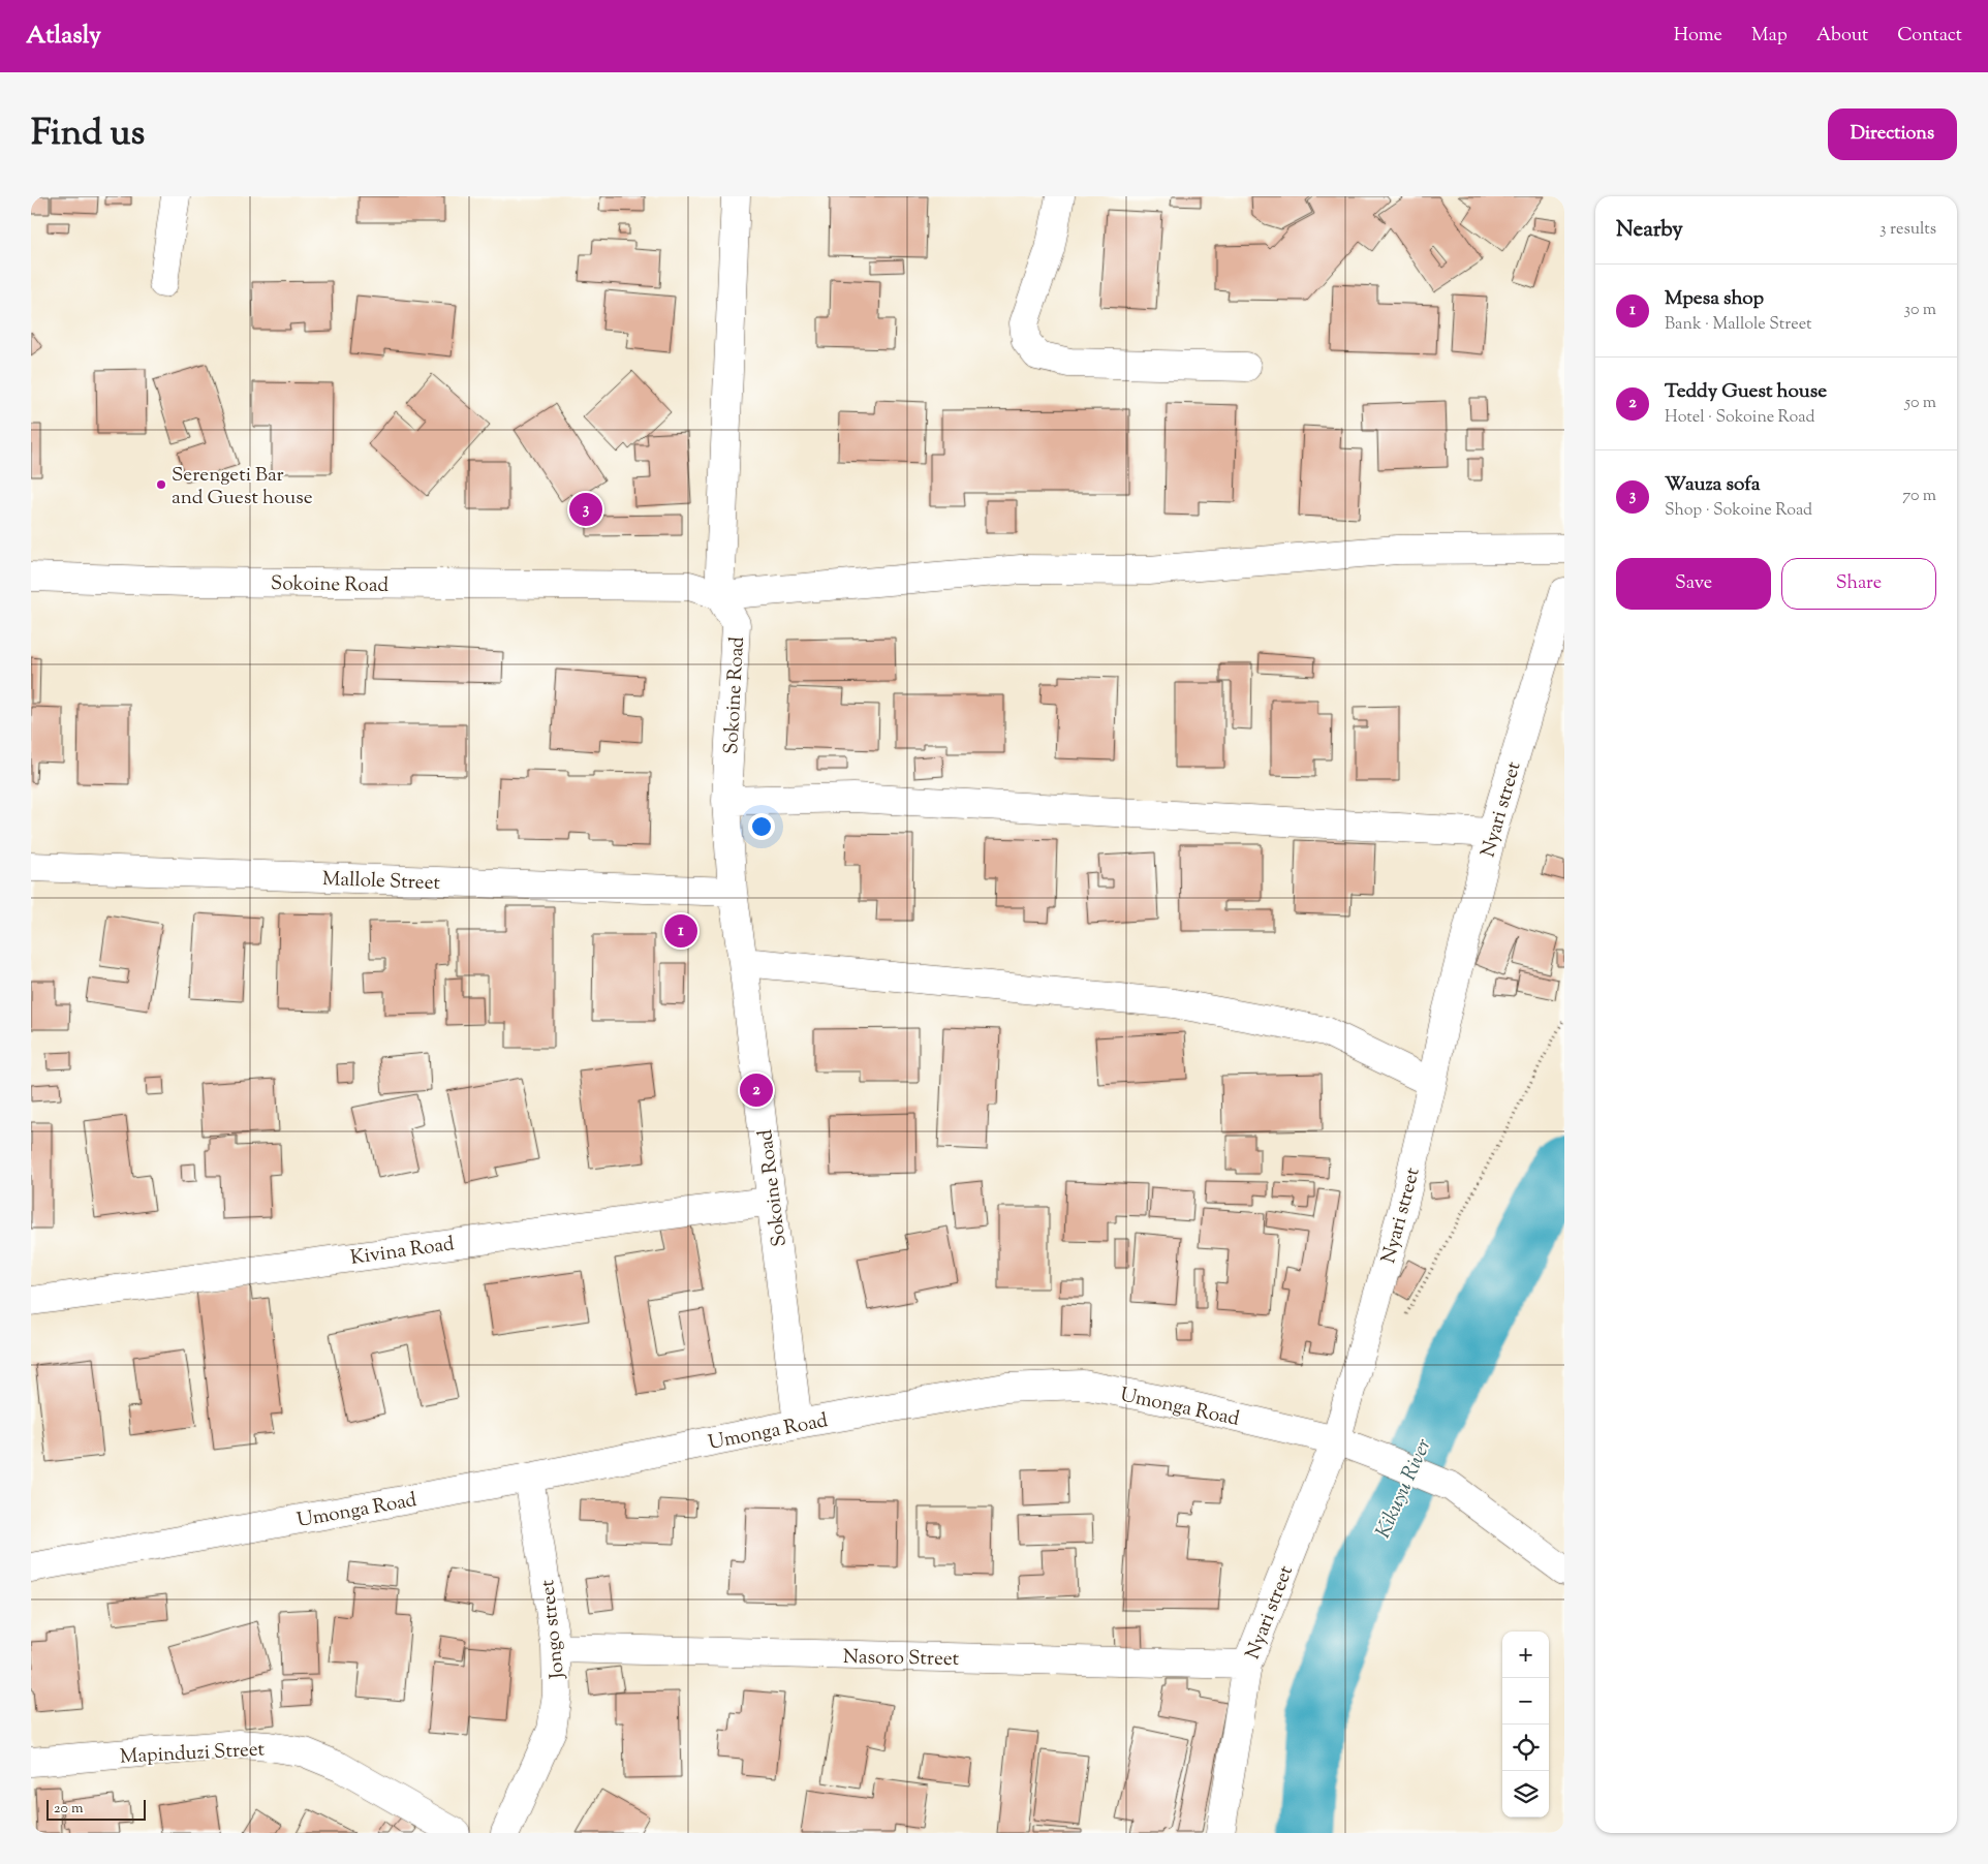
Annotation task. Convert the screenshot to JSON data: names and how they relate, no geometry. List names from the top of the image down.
{
  "streets": {
    "street": [
      "Sokoine Road",
      "Nyari street",
      "Mallole Street",
      "Kivina Road",
      "Umonga Road",
      "Jongo street",
      "Nasoro Street",
      "Mapinduzi Street"
    ]
  },
  "crossings": [
    ["Sokoine Road", "Mallole Street"],
    ["Sokoine Road", "Kivina Road"],
    ["Sokoine Road", "Umonga Road"],
    ["Nyari street", "Umonga Road"],
    ["Nyari street", "Nasoro Street"],
    ["Umonga Road", "Jongo street"],
    ["Jongo street", "Nasoro Street"]
  ],
  "water": ["Kikuyu River"],
  "places": ["Serengeti Bar and Guest house"],
  "scale_bar": "20 m",
  "page": {
    "header": "Atlasly",
    "nav": [
      "Home",
      "Map",
      "About",
      "Contact"
    ],
    "title": "Find us",
    "buttons": [
      "Directions",
      ["Save", "Share"]
    ],
    "heading": ["Nearby", "3 results"],
    "list": [
      {
        "mark": "1",
        "name": "Mpesa shop",
        "note": "Bank · Mallole Street",
        "value": "30 m"
      },
      {
        "mark": "2",
        "name": "Teddy Guest house",
        "note": "Hotel · Sokoine Road",
        "value": "50 m"
      },
      {
        "mark": "3",
        "name": "Wauza sofa",
        "note": "Shop · Sokoine Road",
        "value": "70 m"
      }
    ],
    "pins": ["3", "1", "2"],
    "map_buttons": ["+", "−"],
    "scale": "20 m"
  }
}
